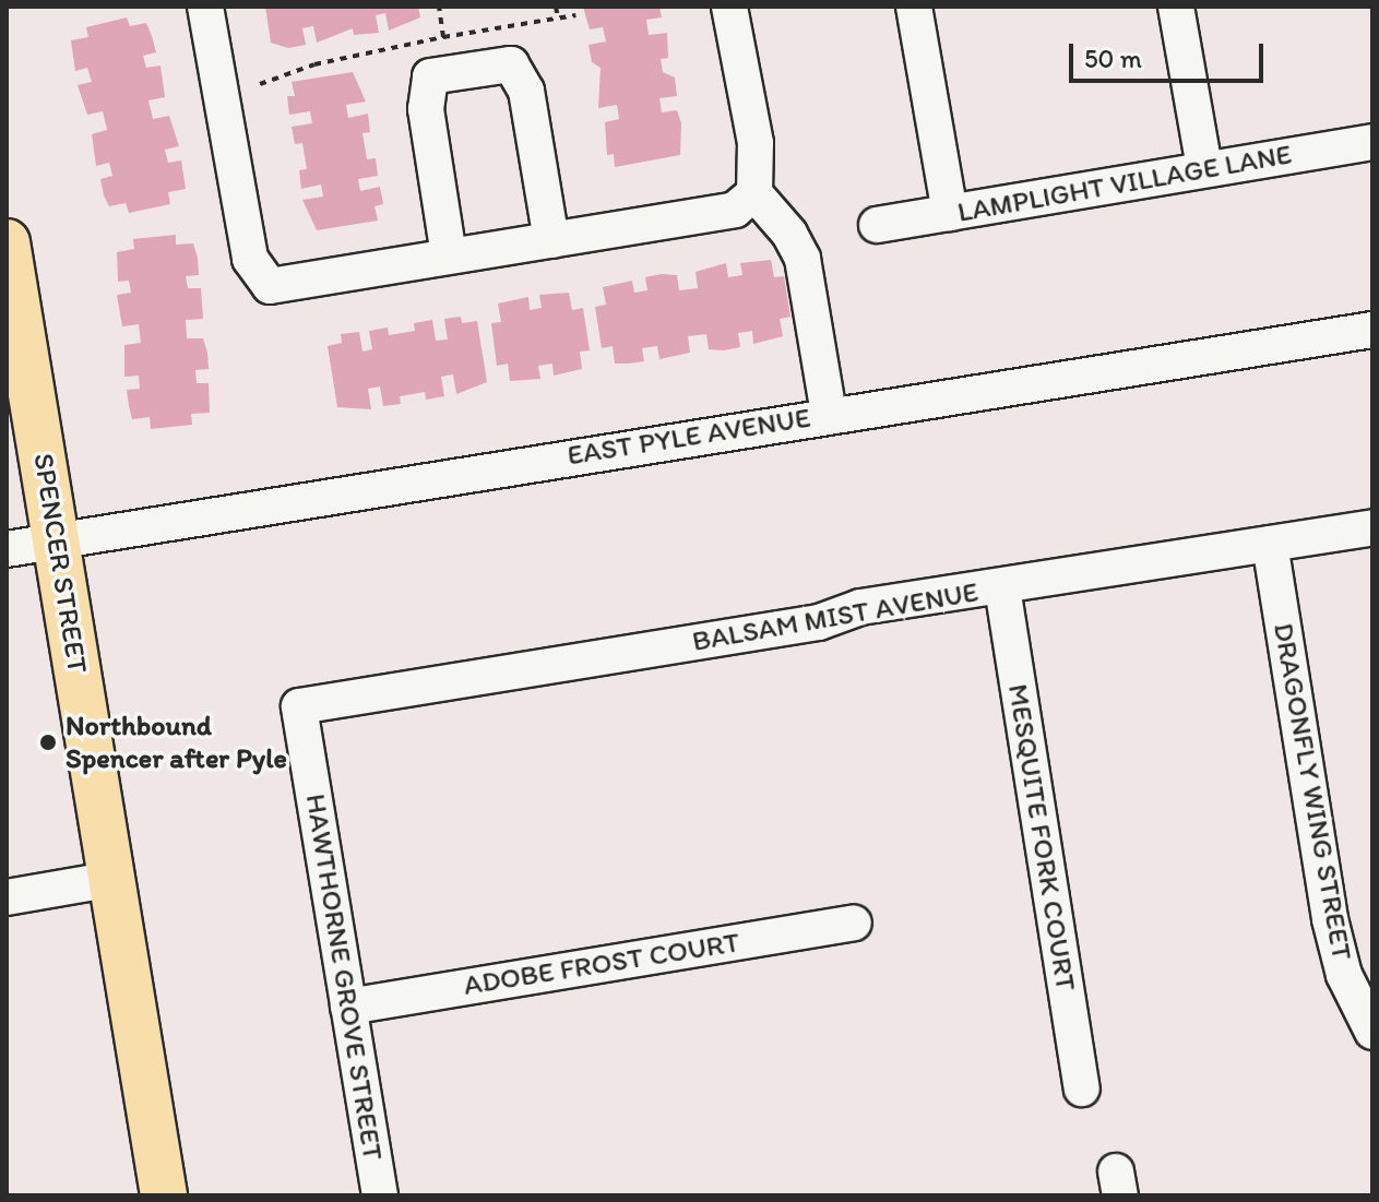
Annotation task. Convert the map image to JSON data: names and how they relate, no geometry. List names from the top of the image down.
{
  "streets": {
    "main road": ["SPENCER STREET"],
    "street": [
      "LAMPLIGHT VILLAGE LANE",
      "EAST PYLE AVENUE",
      "BALSAM MIST AVENUE",
      "DRAGONFLY WING STREET",
      "MESQUITE FORK COURT",
      "ADOBE FROST COURT",
      "HAWTHORNE GROVE STREET"
    ]
  },
  "crossings": [
    ["EAST PYLE AVENUE", "SPENCER STREET"],
    ["BALSAM MIST AVENUE", "DRAGONFLY WING STREET"],
    ["BALSAM MIST AVENUE", "MESQUITE FORK COURT"],
    ["BALSAM MIST AVENUE", "HAWTHORNE GROVE STREET"],
    ["ADOBE FROST COURT", "HAWTHORNE GROVE STREET"]
  ],
  "places": ["Northbound Spencer after Pyle"],
  "scale_bar": "50 m"
}
